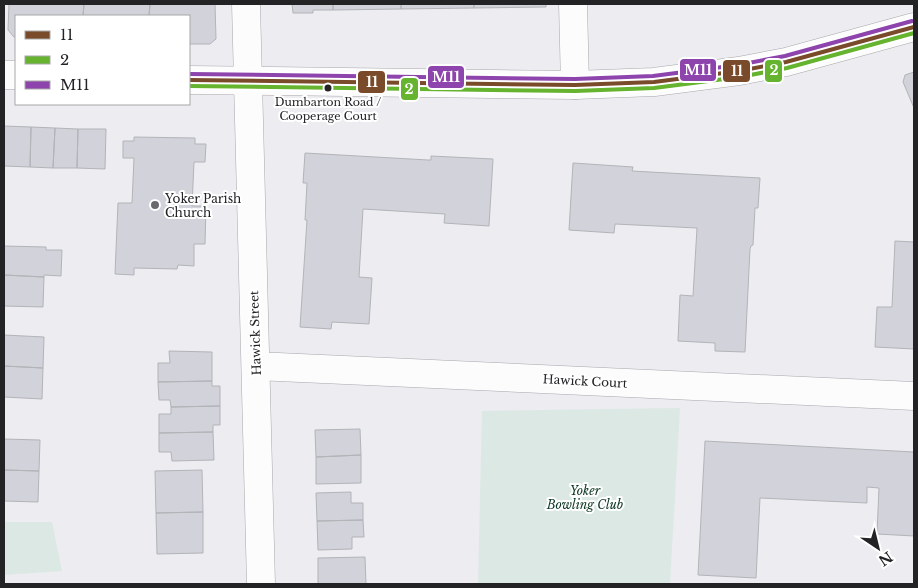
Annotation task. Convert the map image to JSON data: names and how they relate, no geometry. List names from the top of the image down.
{
  "streets": {
    "street": ["Hawick Street", "Hawick Court"]
  },
  "crossings": [
    ["Hawick Street", "Hawick Court"]
  ],
  "parks": ["Yoker Bowling Club"],
  "places": ["Dumbarton Road / Cooperage Court", "Yoker Parish Church"],
  "lines": ["transit line M11", "transit line 11", "transit line 2"],
  "legend": ["11", "2", "M11"],
  "north": "bottom right"
}
